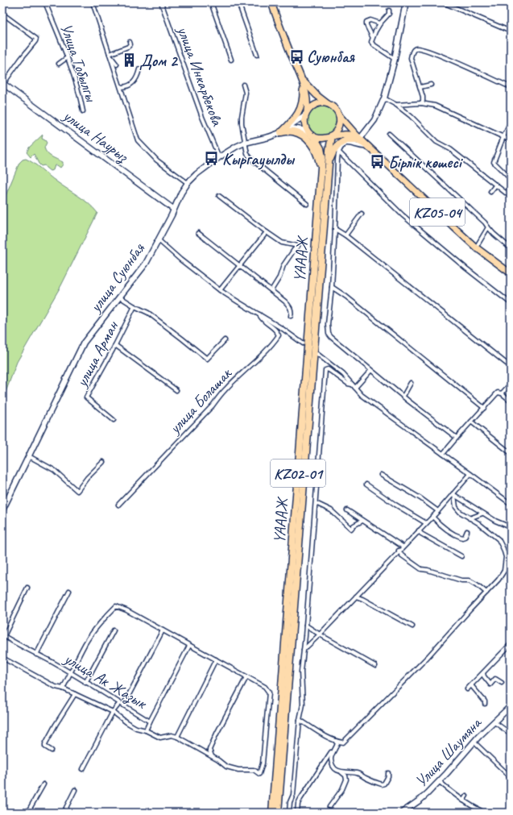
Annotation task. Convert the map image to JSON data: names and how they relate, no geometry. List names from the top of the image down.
{
  "streets": {
    "highway": ["ҮАААЖ", "KZ02-01"],
    "main road": [
      "улица Наурыз",
      "KZ05-04",
      "улица Суюнбая",
      "Улица Шаумяна"
    ],
    "street": [
      "Улица Тобылгы",
      "улица Инкарбекова",
      "улица Арман",
      "улица Болашак",
      "улица Ак Жазык"
    ]
  },
  "crossings": [
    ["улица Инкарбекова", "улица Суюнбая"],
    ["улица Наурыз", "улица Суюнбая"],
    ["KZ05-04", "ҮАААЖ"],
    ["KZ05-04", "улица Суюнбая"],
    ["ҮАААЖ", "улица Суюнбая"]
  ],
  "places": {
    "bus stop": ["Суюнбая", "Кыргауылды", "Бірлік көшесі"],
    "building": ["Дом 2"]
  }
}
